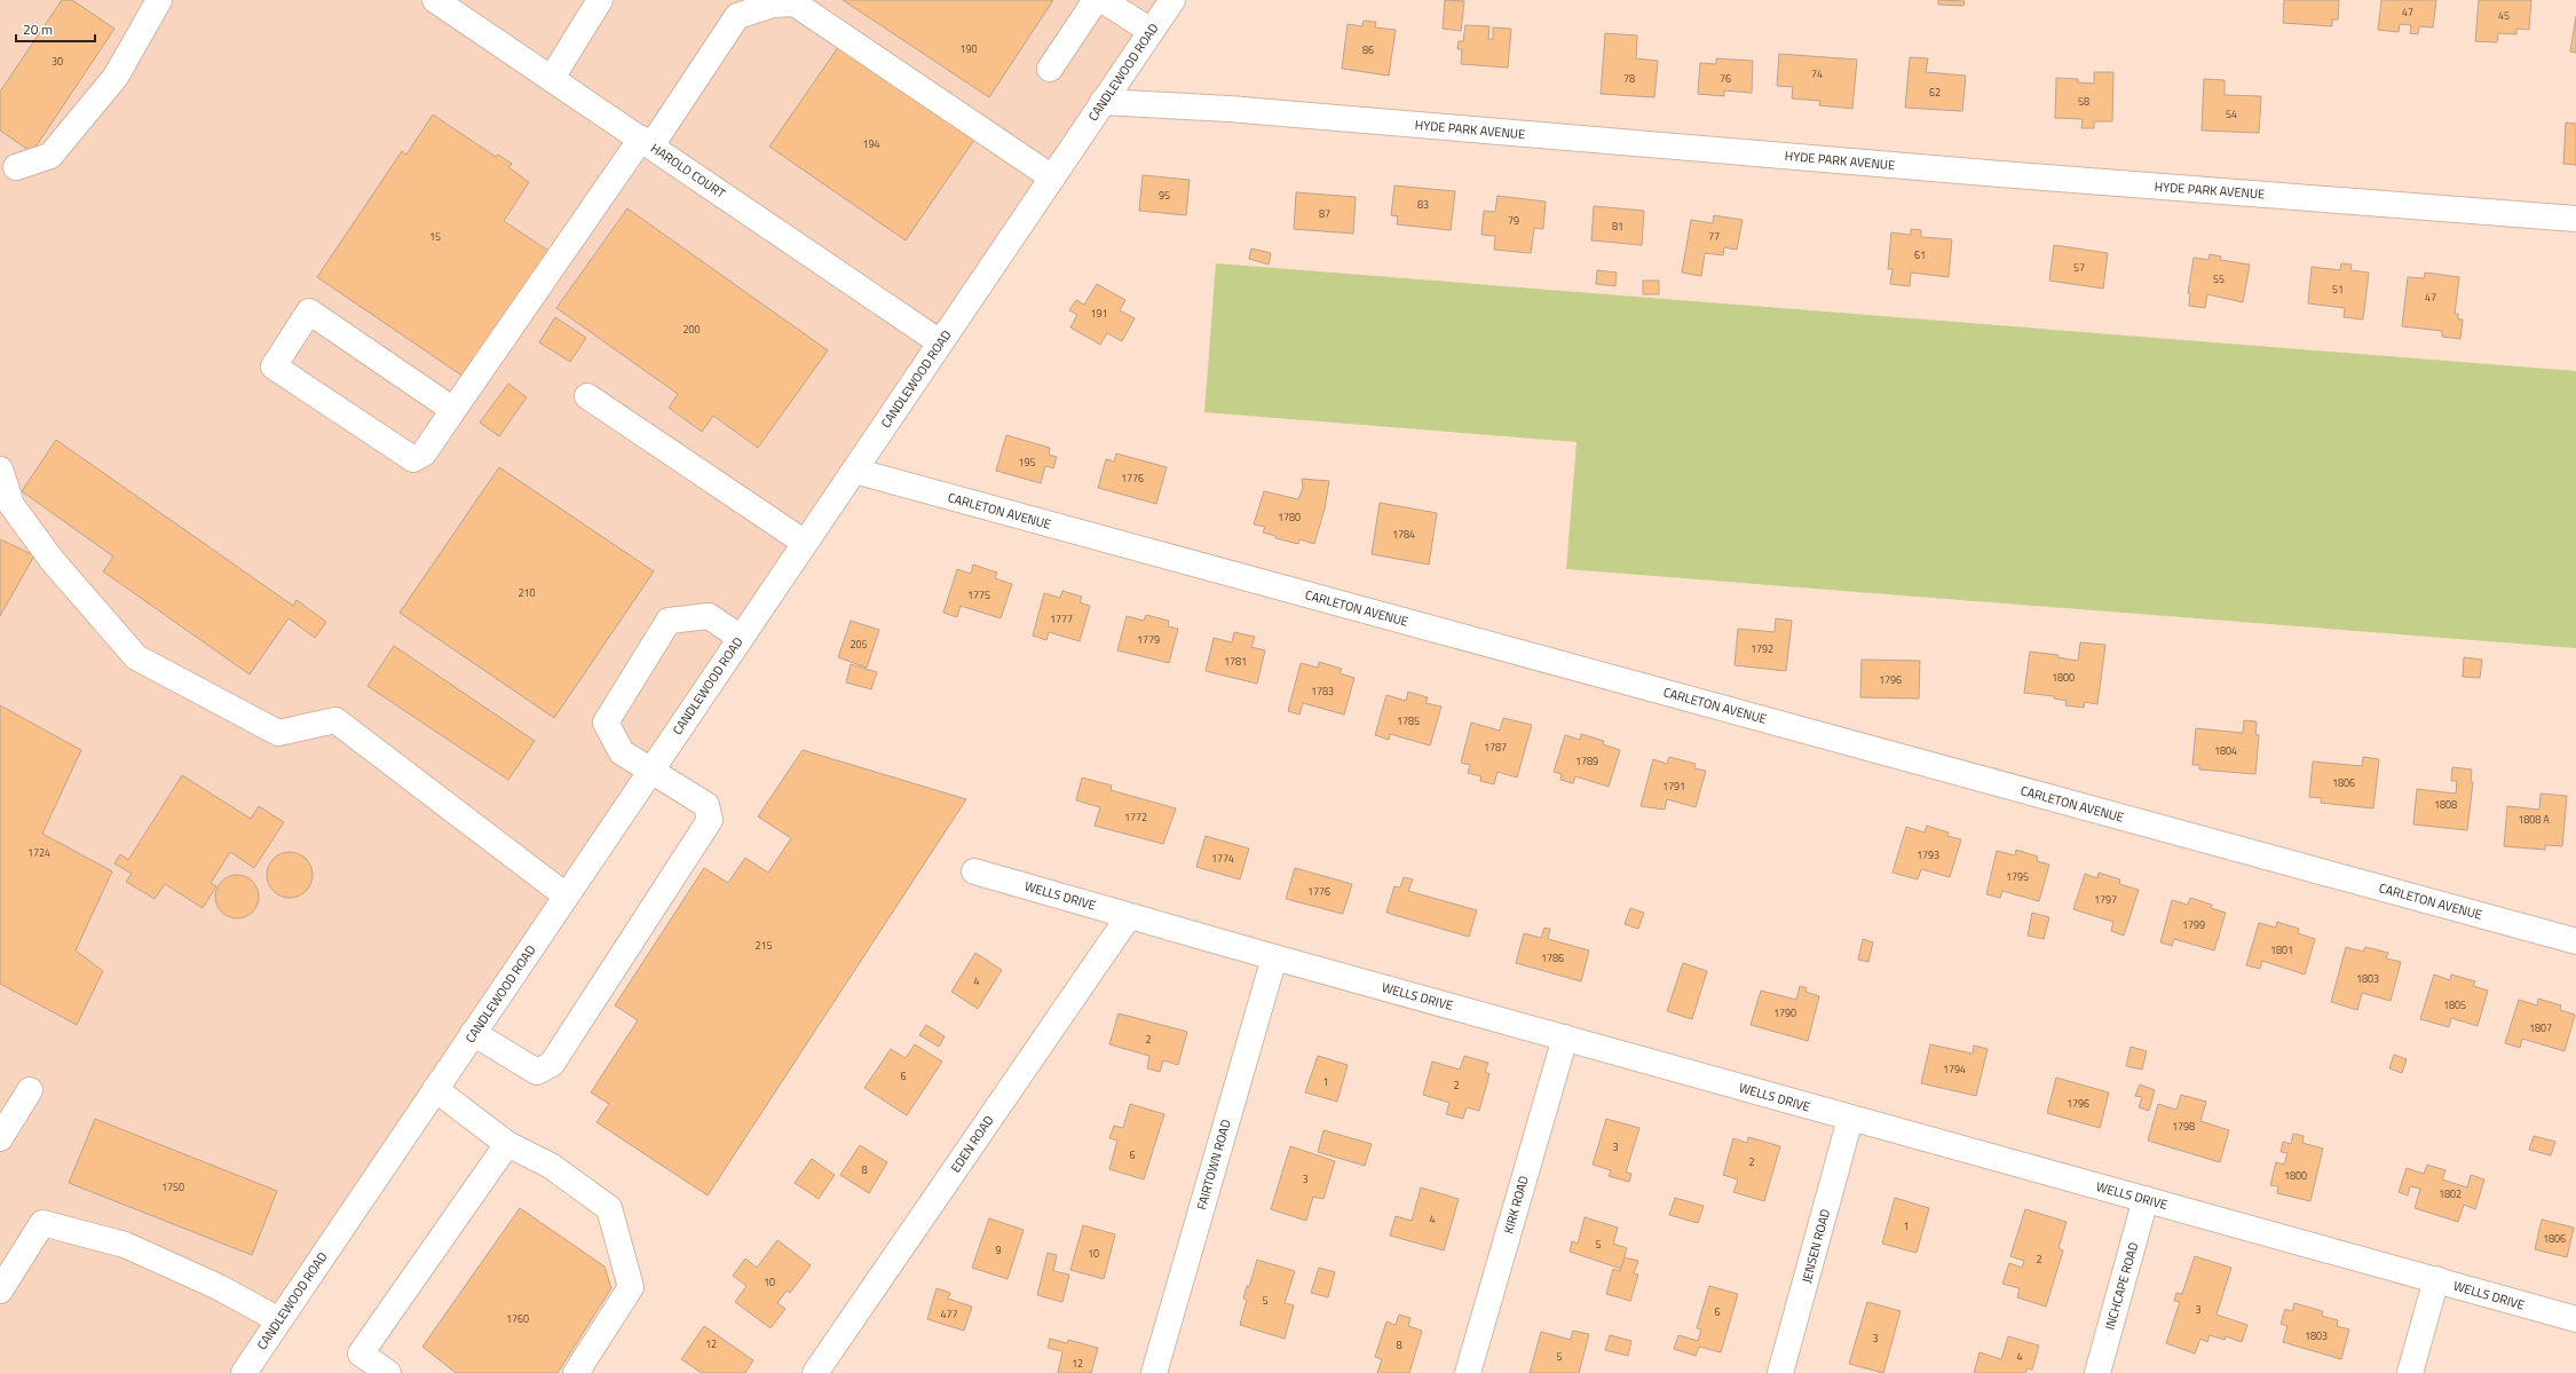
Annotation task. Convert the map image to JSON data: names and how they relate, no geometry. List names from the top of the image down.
{
  "streets": {
    "street": [
      "CANDLEWOOD ROAD",
      "HYDE PARK AVENUE",
      "HAROLD COURT",
      "CARLETON AVENUE",
      "WELLS DRIVE",
      "EDEN ROAD",
      "FAIRTOWN ROAD",
      "KIRK ROAD",
      "JENSEN ROAD",
      "INCHCAPE ROAD"
    ]
  },
  "crossings": [
    ["CANDLEWOOD ROAD", "HYDE PARK AVENUE"],
    ["CANDLEWOOD ROAD", "HAROLD COURT"],
    ["CANDLEWOOD ROAD", "CARLETON AVENUE"],
    ["WELLS DRIVE", "EDEN ROAD"],
    ["WELLS DRIVE", "FAIRTOWN ROAD"],
    ["WELLS DRIVE", "KIRK ROAD"],
    ["WELLS DRIVE", "JENSEN ROAD"],
    ["WELLS DRIVE", "INCHCAPE ROAD"]
  ],
  "house_numbers": [
    "47",
    "45",
    "190",
    "86",
    "30",
    "74",
    "78",
    "76",
    "62",
    "58",
    "54",
    "194",
    "95",
    "83",
    "87",
    "79",
    "81",
    "15",
    "77",
    "61",
    "57",
    "55",
    "51",
    "47",
    "191",
    "200",
    "195",
    "1776",
    "1780",
    "1784",
    "210",
    "1775",
    "1777",
    "1779",
    "205",
    "1792",
    "1781",
    "1800",
    "1796",
    "1783",
    "1785",
    "1787",
    "1804",
    "1789",
    "1806",
    "1791",
    "1808",
    "1772",
    "1808 A",
    "1724",
    "1793",
    "1774",
    "1795",
    "1776",
    "1797",
    "1799",
    "215",
    "1801",
    "1786",
    "1803",
    "4",
    "1805",
    "1790",
    "1807",
    "2",
    "1794",
    "6",
    "1",
    "2",
    "1796",
    "1798",
    "3",
    "6",
    "2",
    "8",
    "1800",
    "3",
    "1750",
    "1802",
    "4",
    "1",
    "1806",
    "5",
    "9",
    "10",
    "2",
    "10",
    "5",
    "3",
    "6",
    "477",
    "1760",
    "1803",
    "3",
    "12",
    "8",
    "5",
    "4",
    "12"
  ],
  "scale_bar": "20 m"
}
